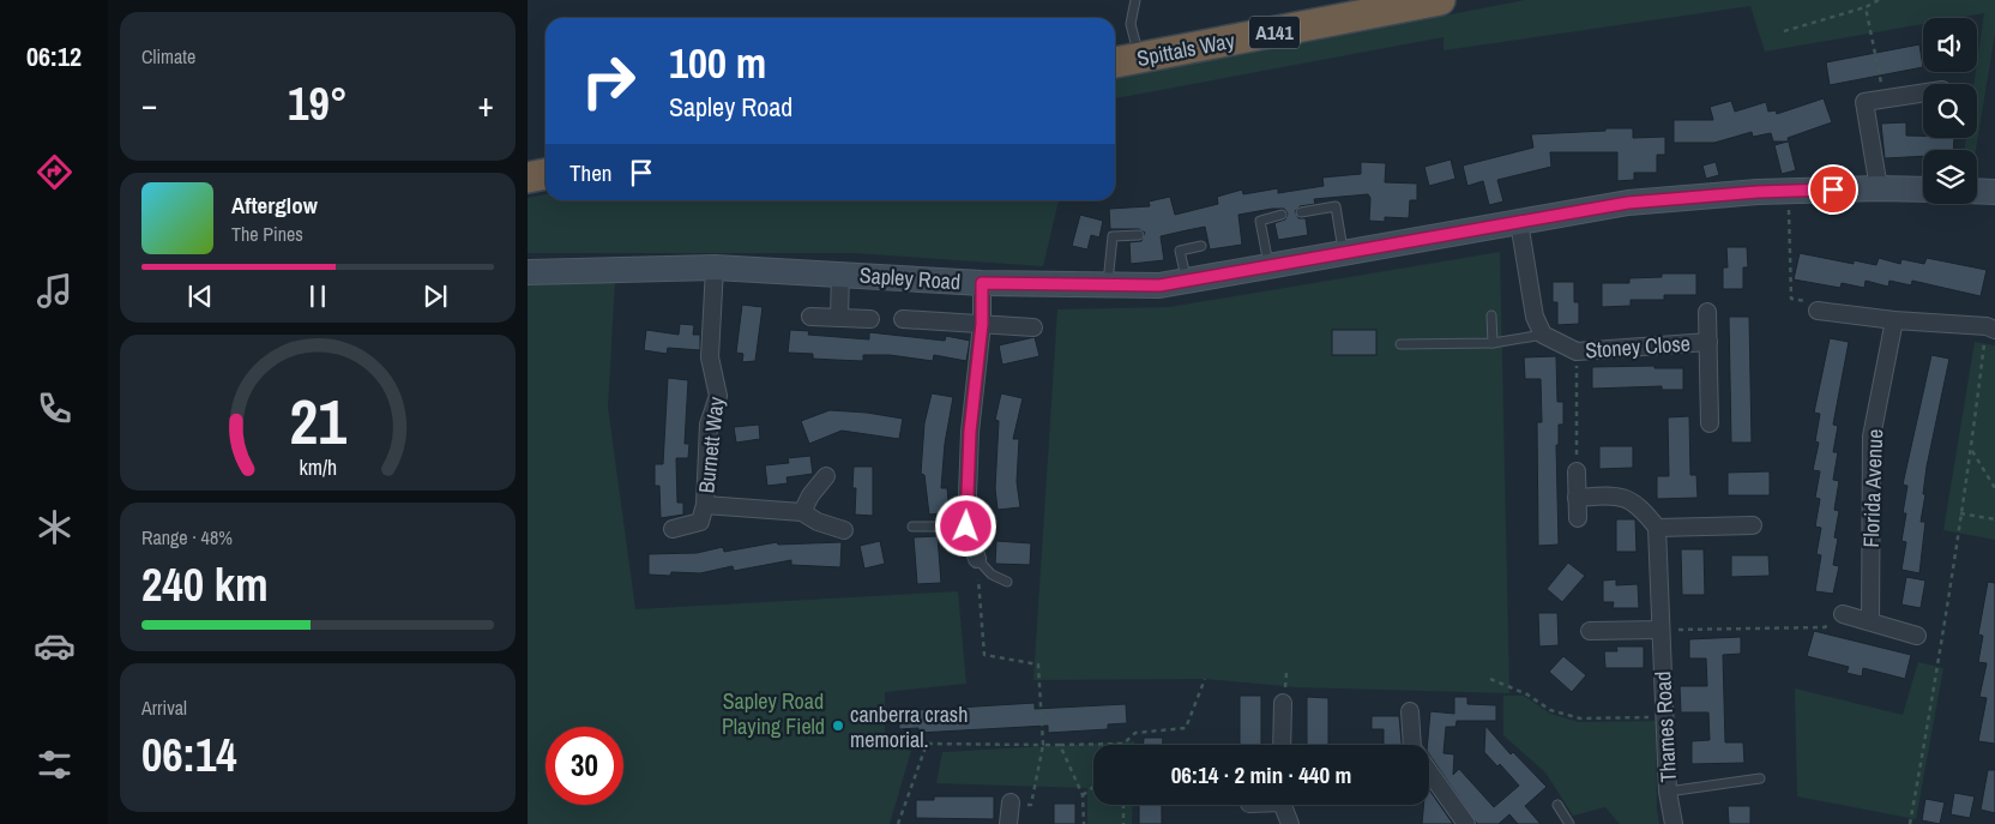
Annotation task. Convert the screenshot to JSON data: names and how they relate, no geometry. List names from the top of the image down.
{
  "streets": {
    "highway": ["A141", "Spittals Way"],
    "street": [
      "Sapley Road",
      "Stoney Close",
      "Burnett Way",
      "Florida Avenue",
      "Thames Road"
    ]
  },
  "crossings": [
    ["Sapley Road", "Burnett Way"]
  ],
  "parks": ["Sapley Road Playing Field"],
  "places": ["canberra crash memorial."],
  "page": {
    "tabs": "06:12",
    "tile": [
      "Climate",
      ["Range · 48%", "240 km"],
      ["Arrival", "06:14"]
    ],
    "turn": ["100 m", "Sapley Road"],
    "heat": ["−", "19°", "+"],
    "then": "Then",
    "song": ["Afterglow", "The Pines"],
    "limit": "30",
    "trip": "06:14 · 2 min · 440 m",
    "gauge": ["21", "km/h"]
  }
}
